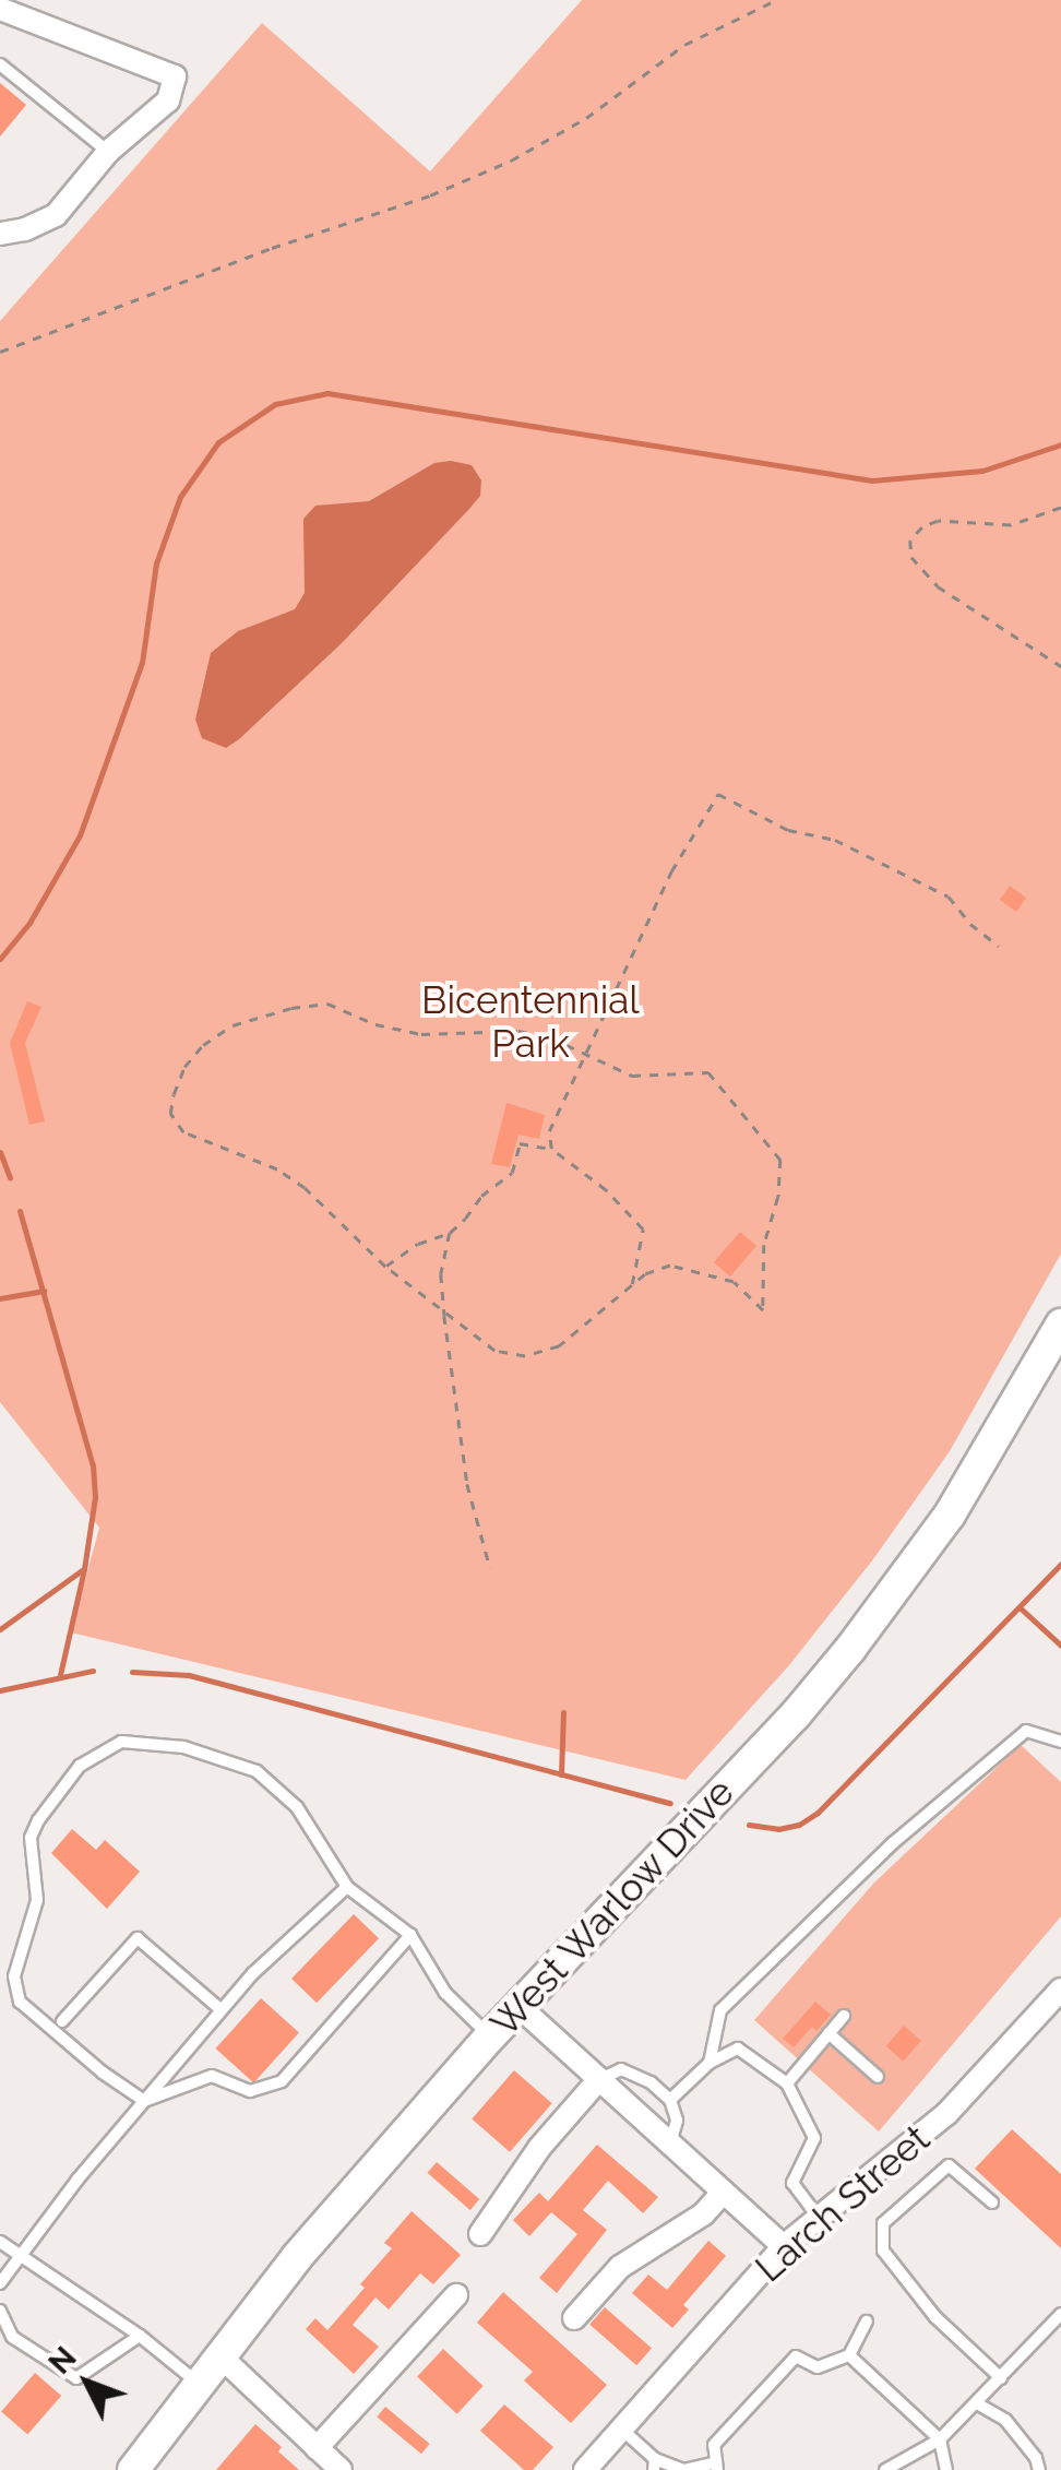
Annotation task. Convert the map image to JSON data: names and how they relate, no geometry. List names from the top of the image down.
{
  "streets": {
    "street": ["West Warlow Drive", "Larch Street"]
  },
  "parks": ["Bicentennial Park"],
  "north": "top left"
}
